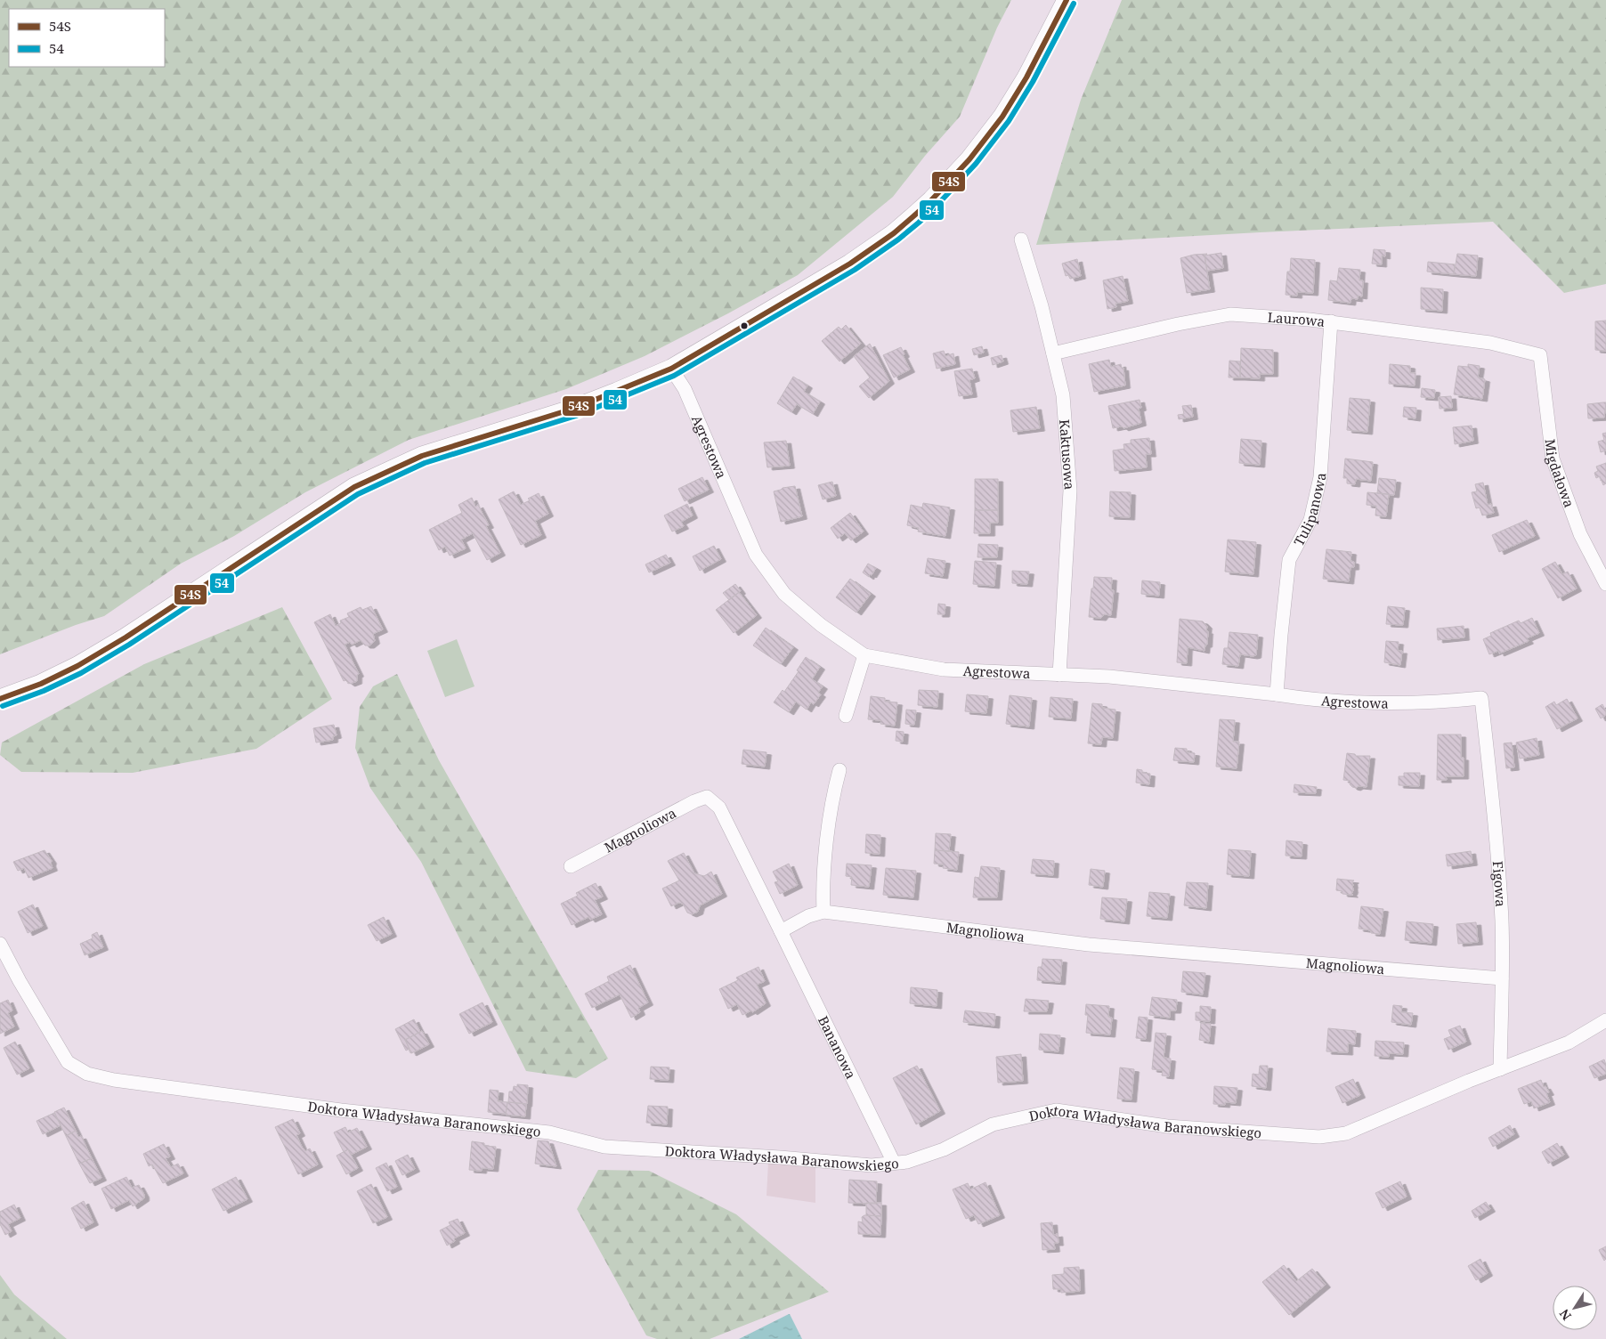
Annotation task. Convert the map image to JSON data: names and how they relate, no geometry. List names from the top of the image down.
{
  "streets": {
    "street": [
      "Laurowa",
      "Agrestowa",
      "Kaktusowa",
      "Migdałowa",
      "Tulipanowa",
      "Magnoliowa",
      "Figowa",
      "Bananowa",
      "Doktora Władysława Baranowskiego"
    ]
  },
  "crossings": [
    ["Laurowa", "Kaktusowa"],
    ["Laurowa", "Migdałowa"],
    ["Laurowa", "Tulipanowa"],
    ["Agrestowa", "Kaktusowa"],
    ["Agrestowa", "Tulipanowa"],
    ["Agrestowa", "Figowa"],
    ["Magnoliowa", "Figowa"],
    ["Magnoliowa", "Bananowa"],
    ["Figowa", "Doktora Władysława Baranowskiego"],
    ["Bananowa", "Doktora Władysława Baranowskiego"]
  ],
  "lines": ["transit line 54S", "transit line 54"],
  "legend": ["54S", "54"],
  "north": "bottom left"
}
